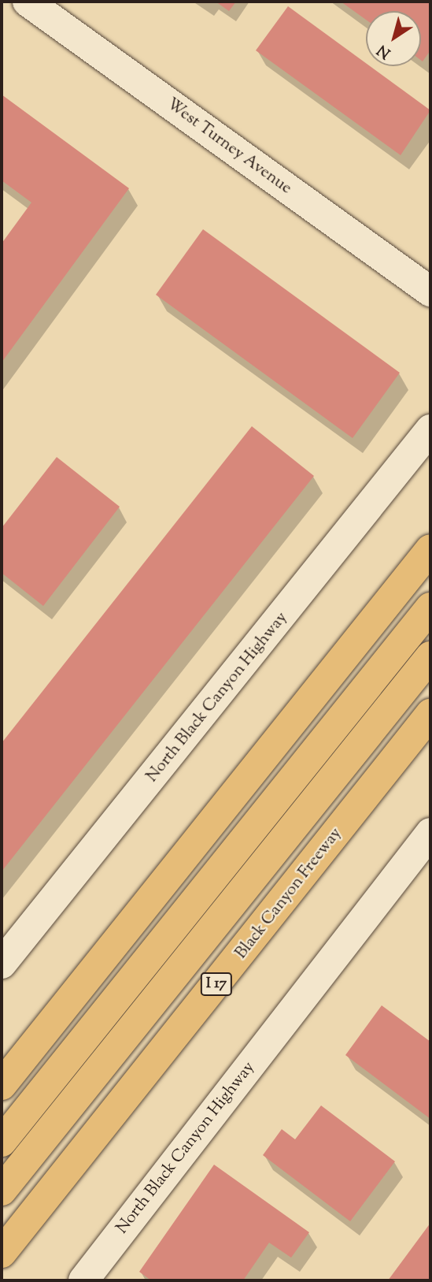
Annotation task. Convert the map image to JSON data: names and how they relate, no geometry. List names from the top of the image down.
{
  "streets": {
    "highway": ["Black Canyon Freeway", "I 17"],
    "main road": ["West Turney Avenue", "North Black Canyon Highway"]
  },
  "north": "bottom left"
}
